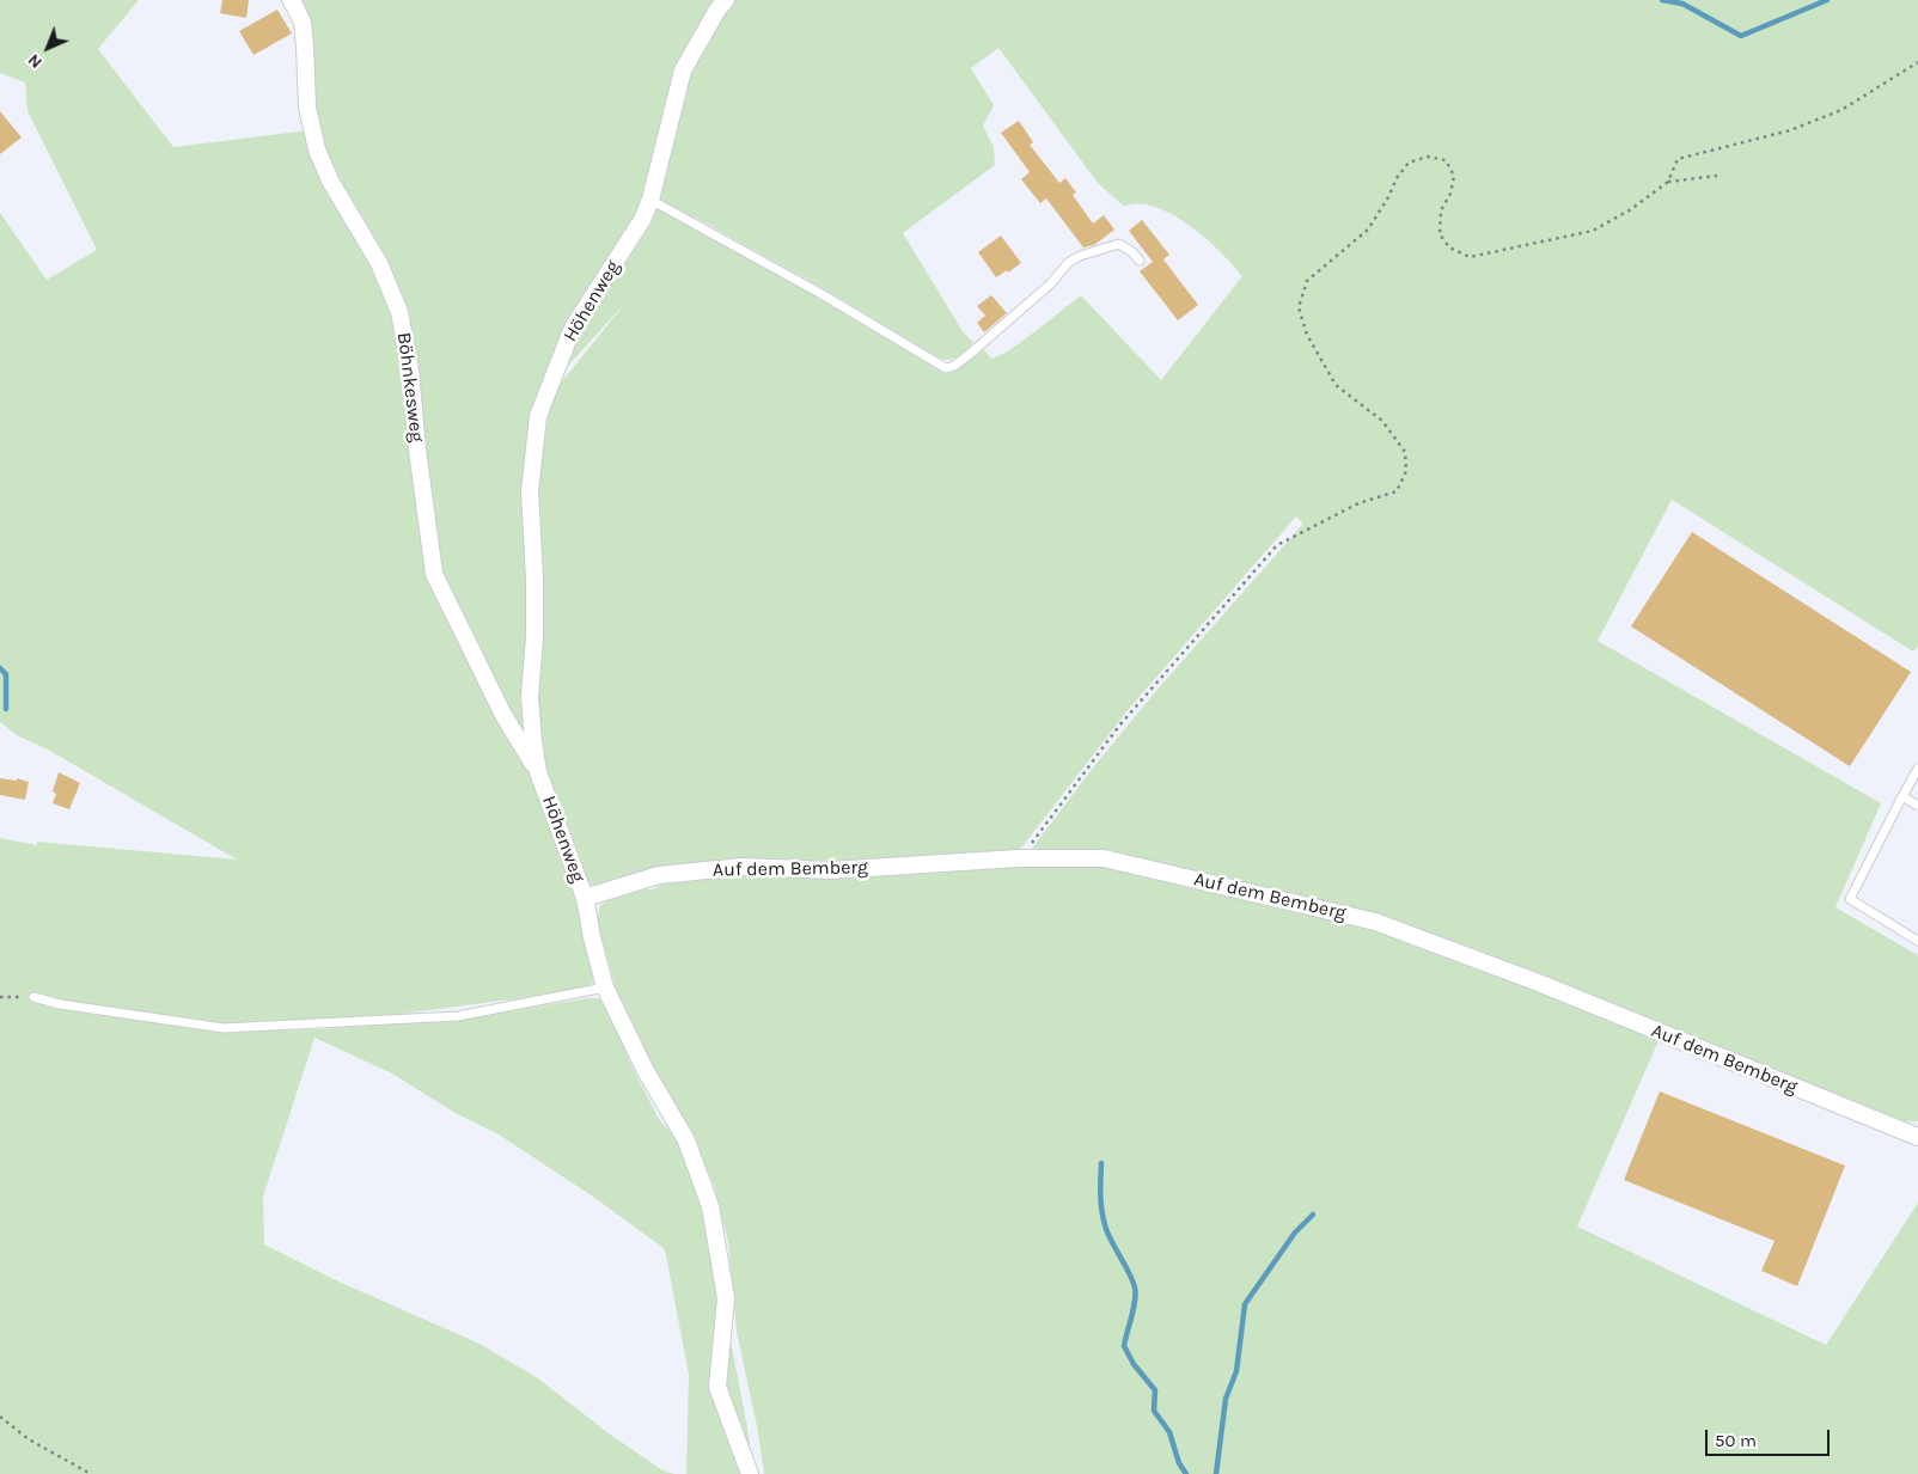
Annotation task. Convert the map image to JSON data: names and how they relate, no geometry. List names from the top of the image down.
{
  "streets": {
    "street": ["Höhenweg", "Böhnkesweg", "Auf dem Bemberg"]
  },
  "crossings": [
    ["Höhenweg", "Böhnkesweg"],
    ["Höhenweg", "Auf dem Bemberg"]
  ],
  "scale_bar": "50 m",
  "north": "bottom left"
}
